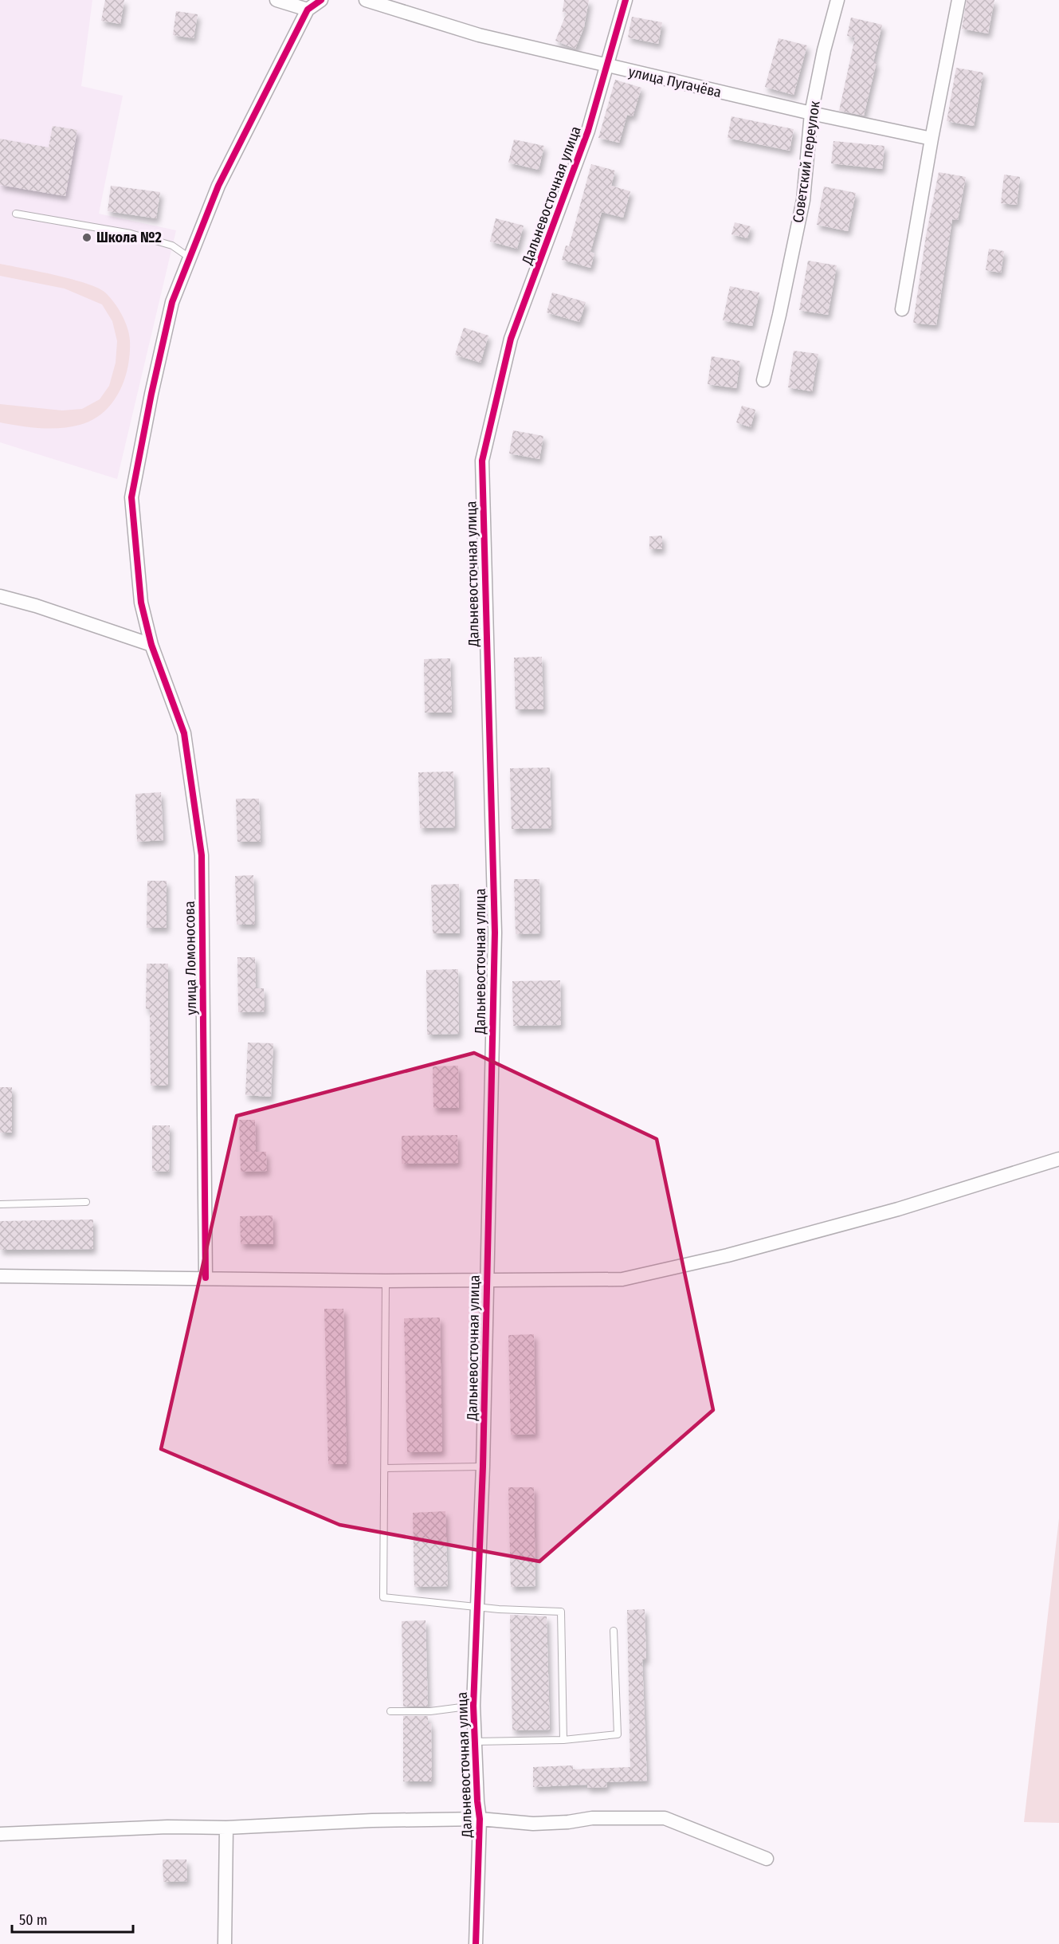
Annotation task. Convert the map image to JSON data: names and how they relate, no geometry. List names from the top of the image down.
{
  "streets": {
    "street": [
      "улица Пугачёва",
      "Советский переулок",
      "Дальневосточная улица",
      "улица Ломоносова"
    ]
  },
  "crossings": [
    ["улица Пугачёва", "Советский переулок"],
    ["улица Пугачёва", "Дальневосточная улица"]
  ],
  "places": ["Школа №2"],
  "scale_bar": "50 m"
}
